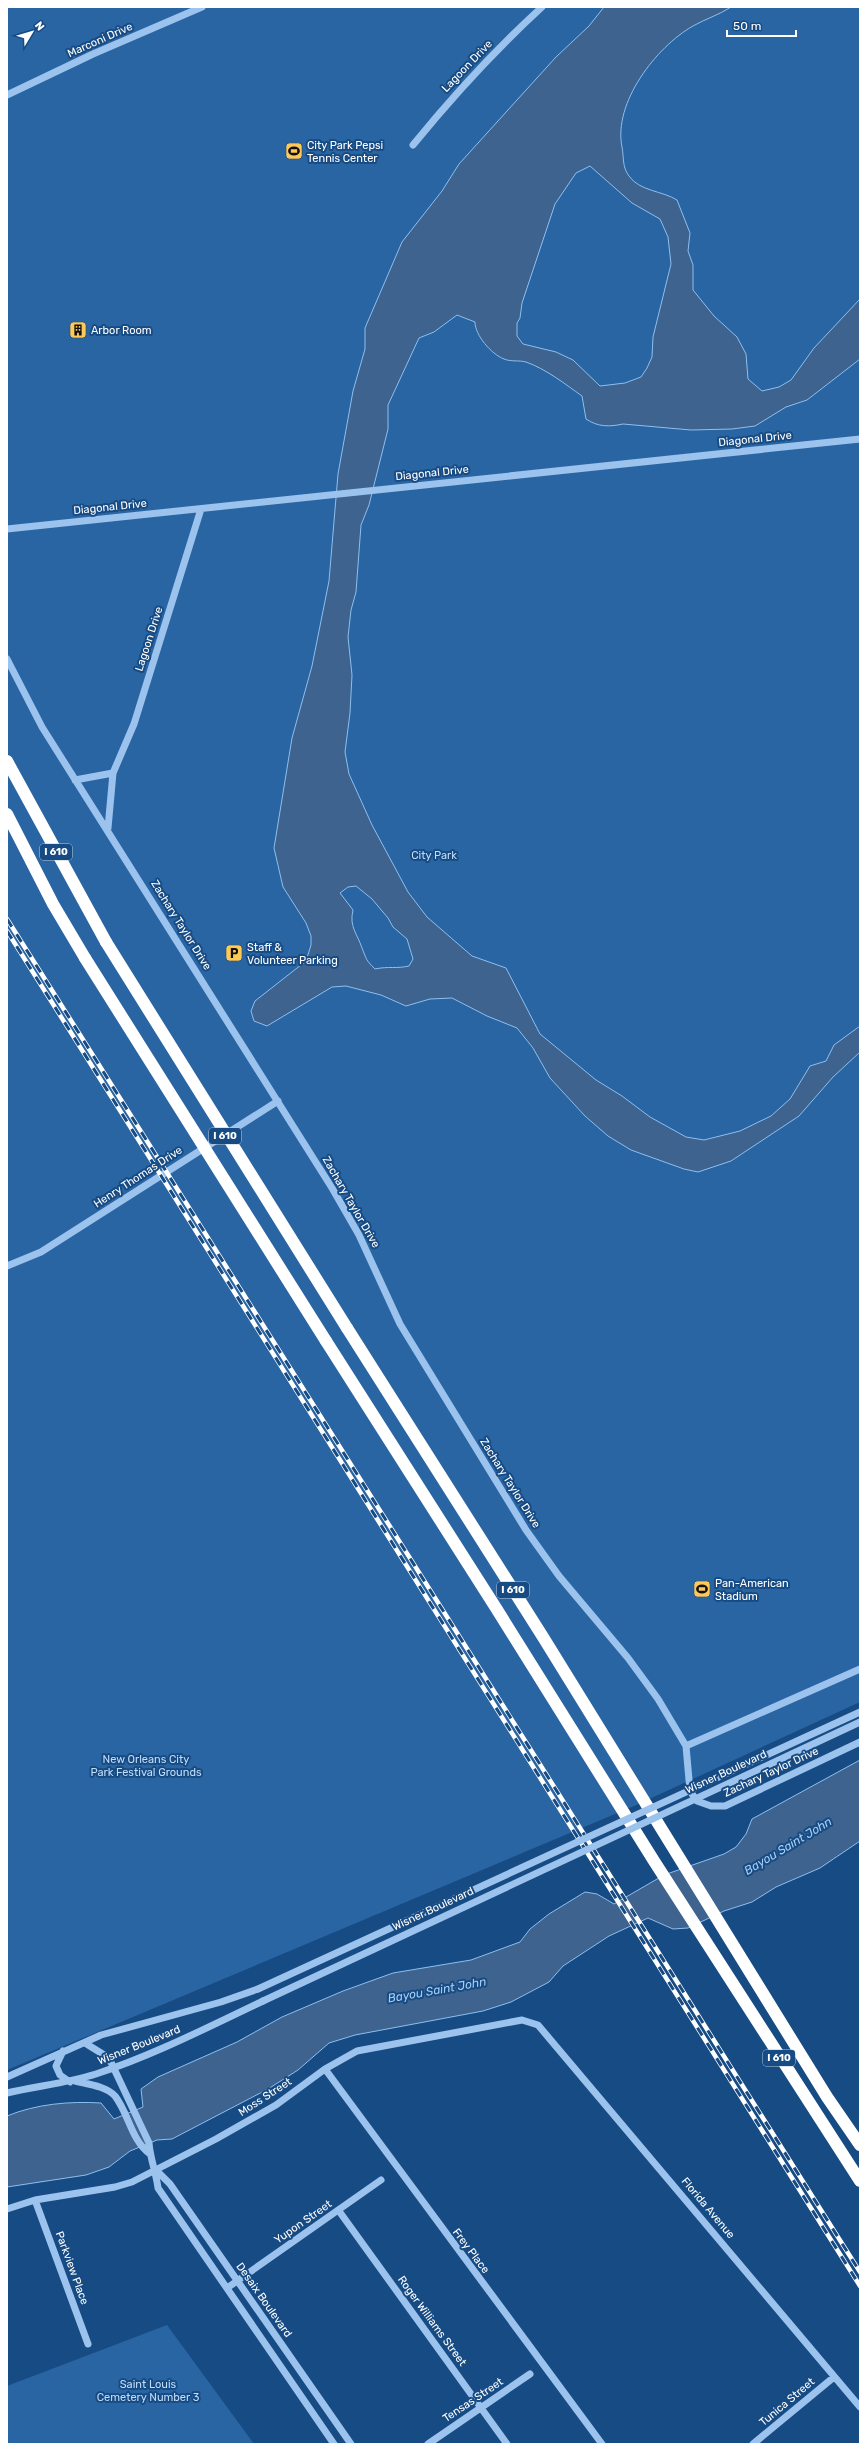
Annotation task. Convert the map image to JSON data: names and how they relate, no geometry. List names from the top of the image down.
{
  "streets": {
    "highway": ["I 610"],
    "street": [
      "Marconi Drive",
      "Lagoon Drive",
      "Diagonal Drive",
      "Zachary Taylor Drive",
      "Henry Thomas Drive",
      "Wisner Boulevard",
      "Moss Street",
      "Florida Avenue",
      "Yupon Street",
      "Frey Place",
      "Parkview Place",
      "Desaix Boulevard",
      "Roger Williams Street",
      "Tensas Street",
      "Tunica Street"
    ]
  },
  "crossings": [
    ["Lagoon Drive", "Diagonal Drive"],
    ["Lagoon Drive", "Zachary Taylor Drive"],
    ["Zachary Taylor Drive", "Henry Thomas Drive"],
    ["Wisner Boulevard", "Desaix Boulevard"],
    ["Moss Street", "Florida Avenue"],
    ["Moss Street", "Frey Place"],
    ["Moss Street", "Parkview Place"],
    ["Moss Street", "Desaix Boulevard"],
    ["Florida Avenue", "Tunica Street"],
    ["Yupon Street", "Desaix Boulevard"],
    ["Yupon Street", "Roger Williams Street"],
    ["Roger Williams Street", "Tensas Street"]
  ],
  "water": ["Bayou Saint John"],
  "parks": ["City Park", "New Orleans City Park Festival Grounds", "Saint Louis Cemetery Number 3"],
  "places": {
    "sports": ["City Park Pepsi Tennis Center", "Pan-American Stadium"],
    "building": ["Arbor Room"],
    "parking": ["Staff & Volunteer Parking"]
  },
  "scale_bar": "50 m",
  "north": "top right"
}
